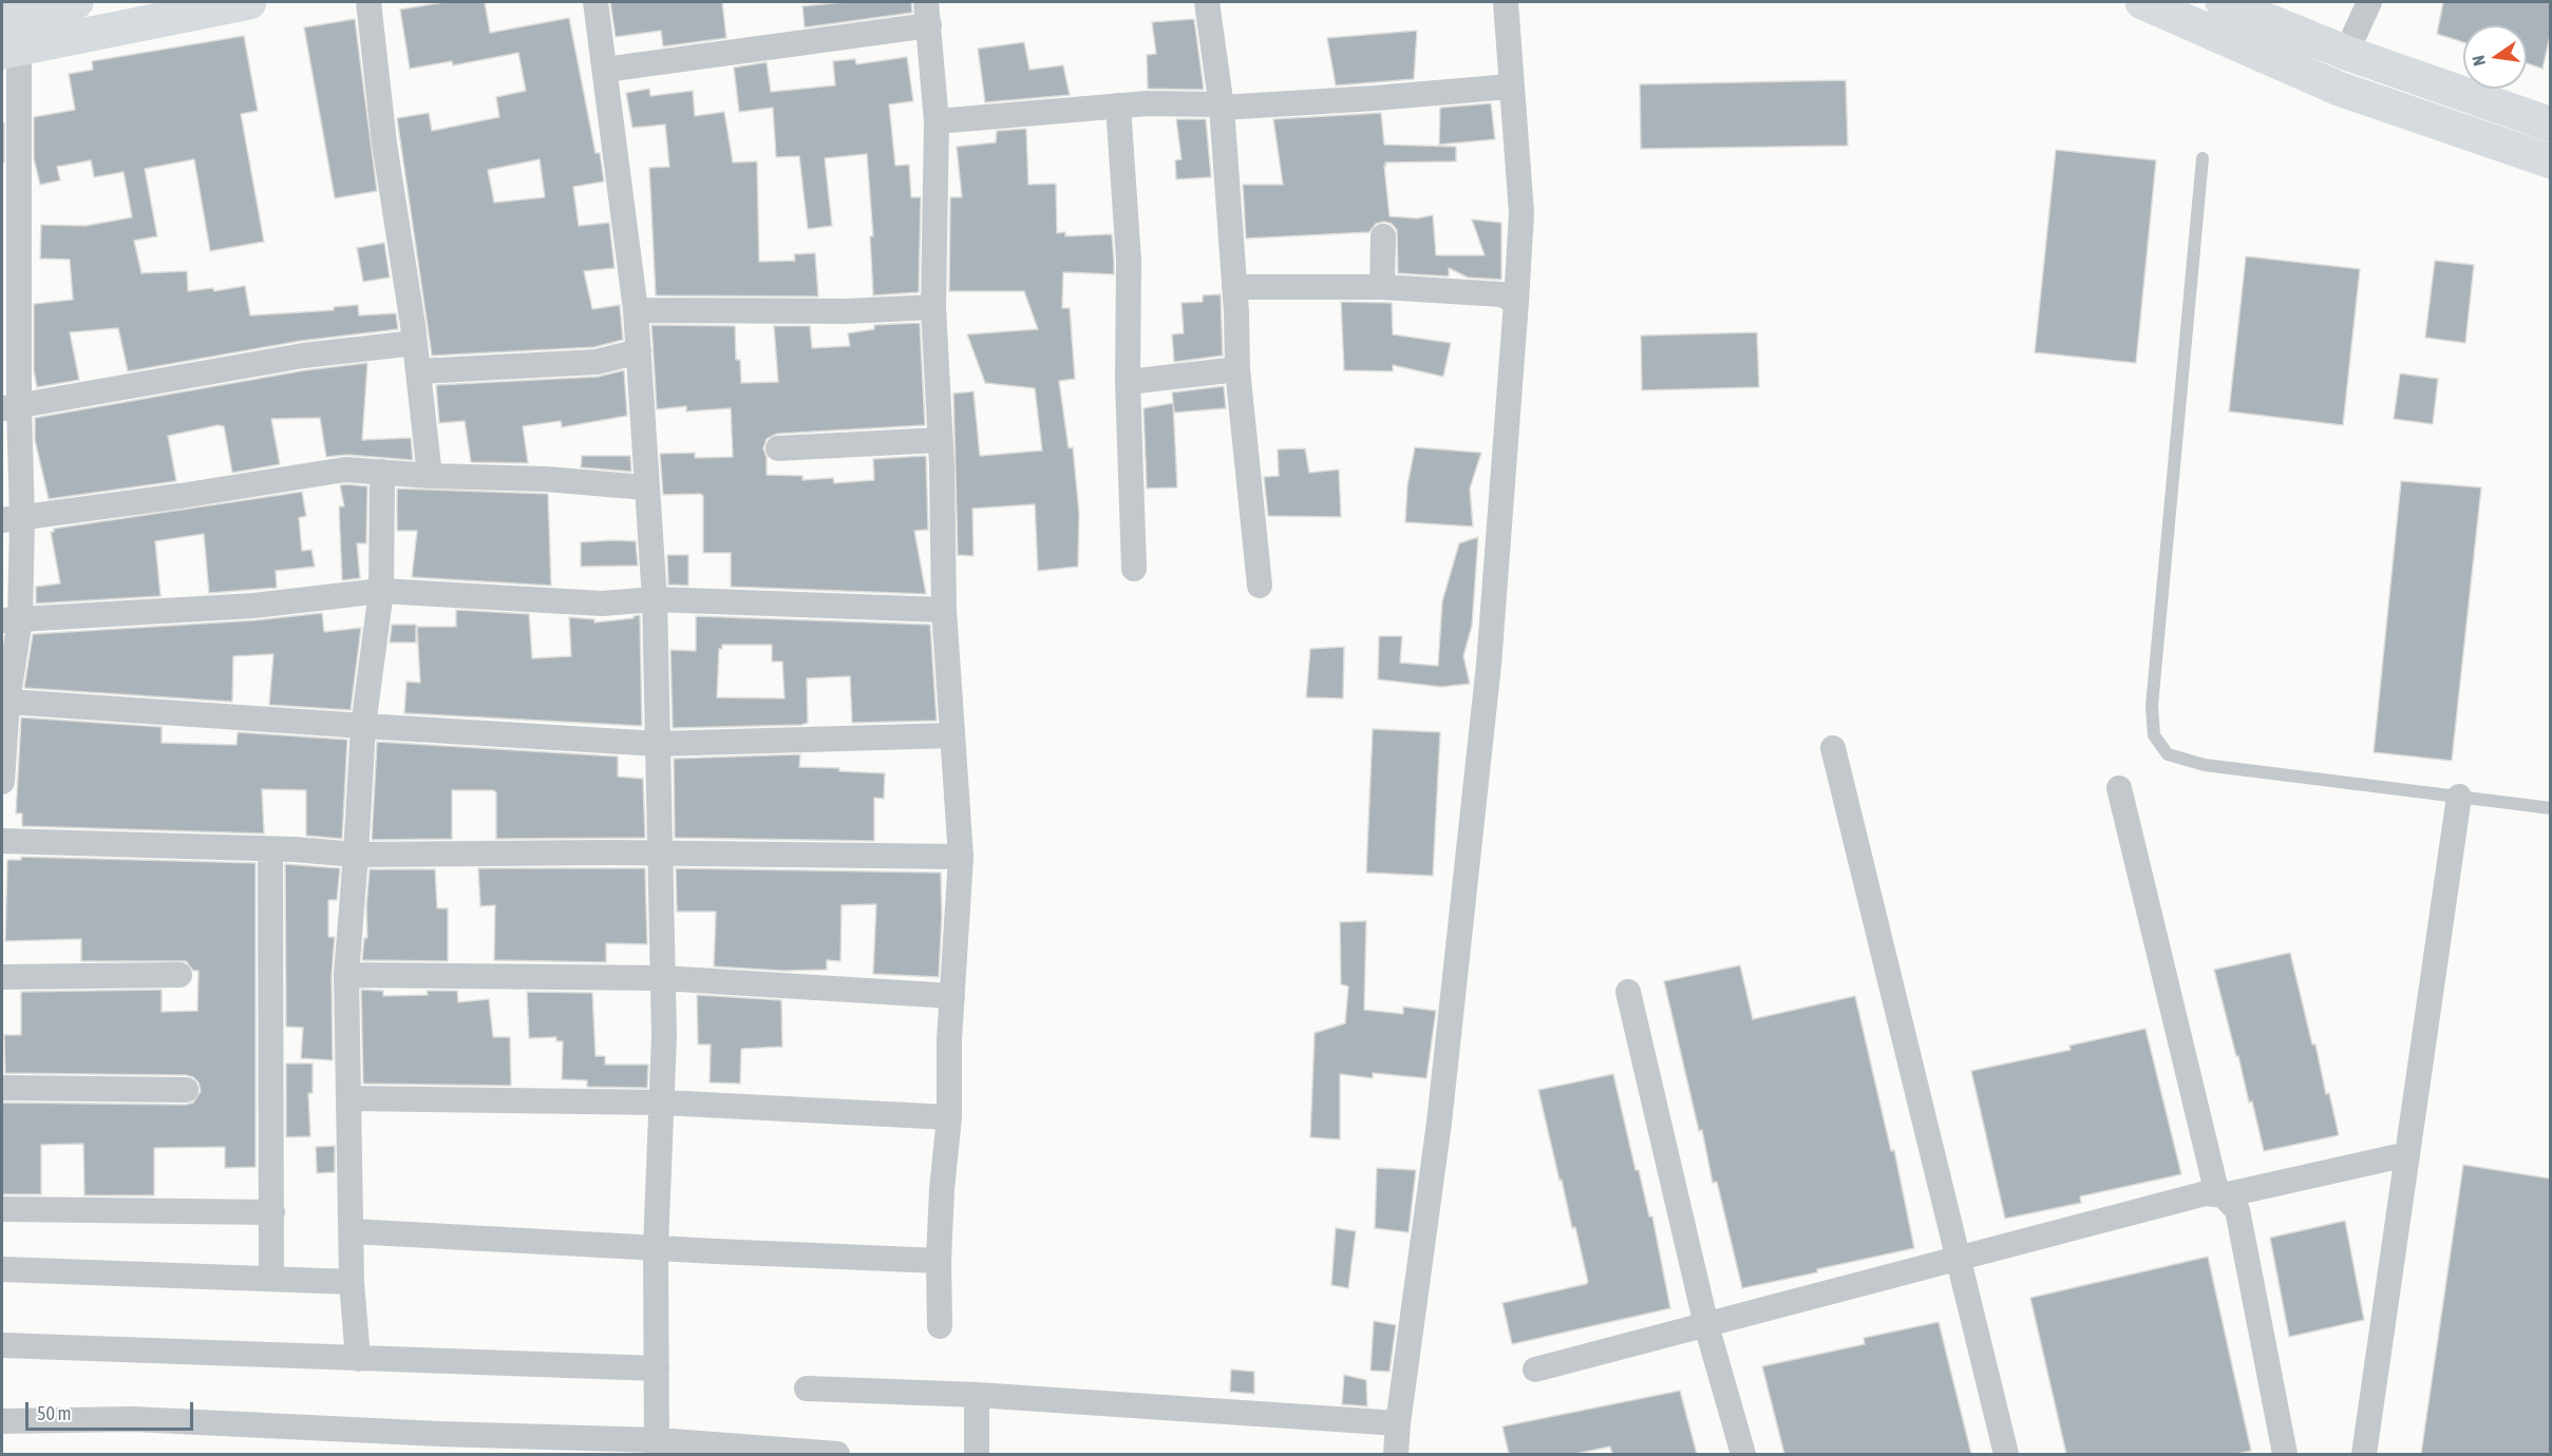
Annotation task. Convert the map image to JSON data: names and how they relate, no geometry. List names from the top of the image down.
{
  "scale_bar": "50 m",
  "north": "left"
}
